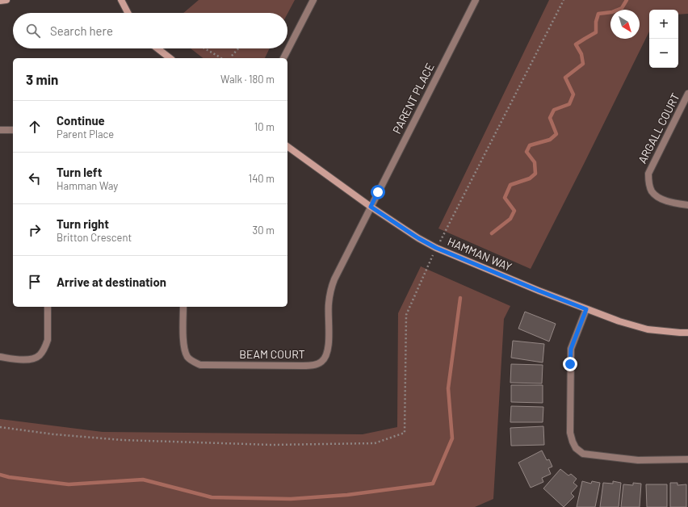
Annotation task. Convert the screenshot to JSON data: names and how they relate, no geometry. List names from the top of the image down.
{
  "streets": {
    "street": [
      "PARENT PLACE",
      "ARGALL COURT",
      "HAMMAN WAY",
      "BEAM COURT"
    ]
  },
  "crossings": [
    ["PARENT PLACE", "HAMMAN WAY"],
    ["PARENT PLACE", "BEAM COURT"],
    ["HAMMAN WAY", "BEAM COURT"]
  ],
  "north": "bottom right",
  "page": {
    "map_buttons": ["+", "−"],
    "search": "Search here",
    "heading": ["3 min", "Walk · 180 m"],
    "list": [
      ["Continue", "Parent Place", "10 m"],
      ["Turn left", "Hamman Way", "140 m"],
      ["Turn right", "Britton Crescent", "30 m"],
      "Arrive at destination"
    ]
  }
}
